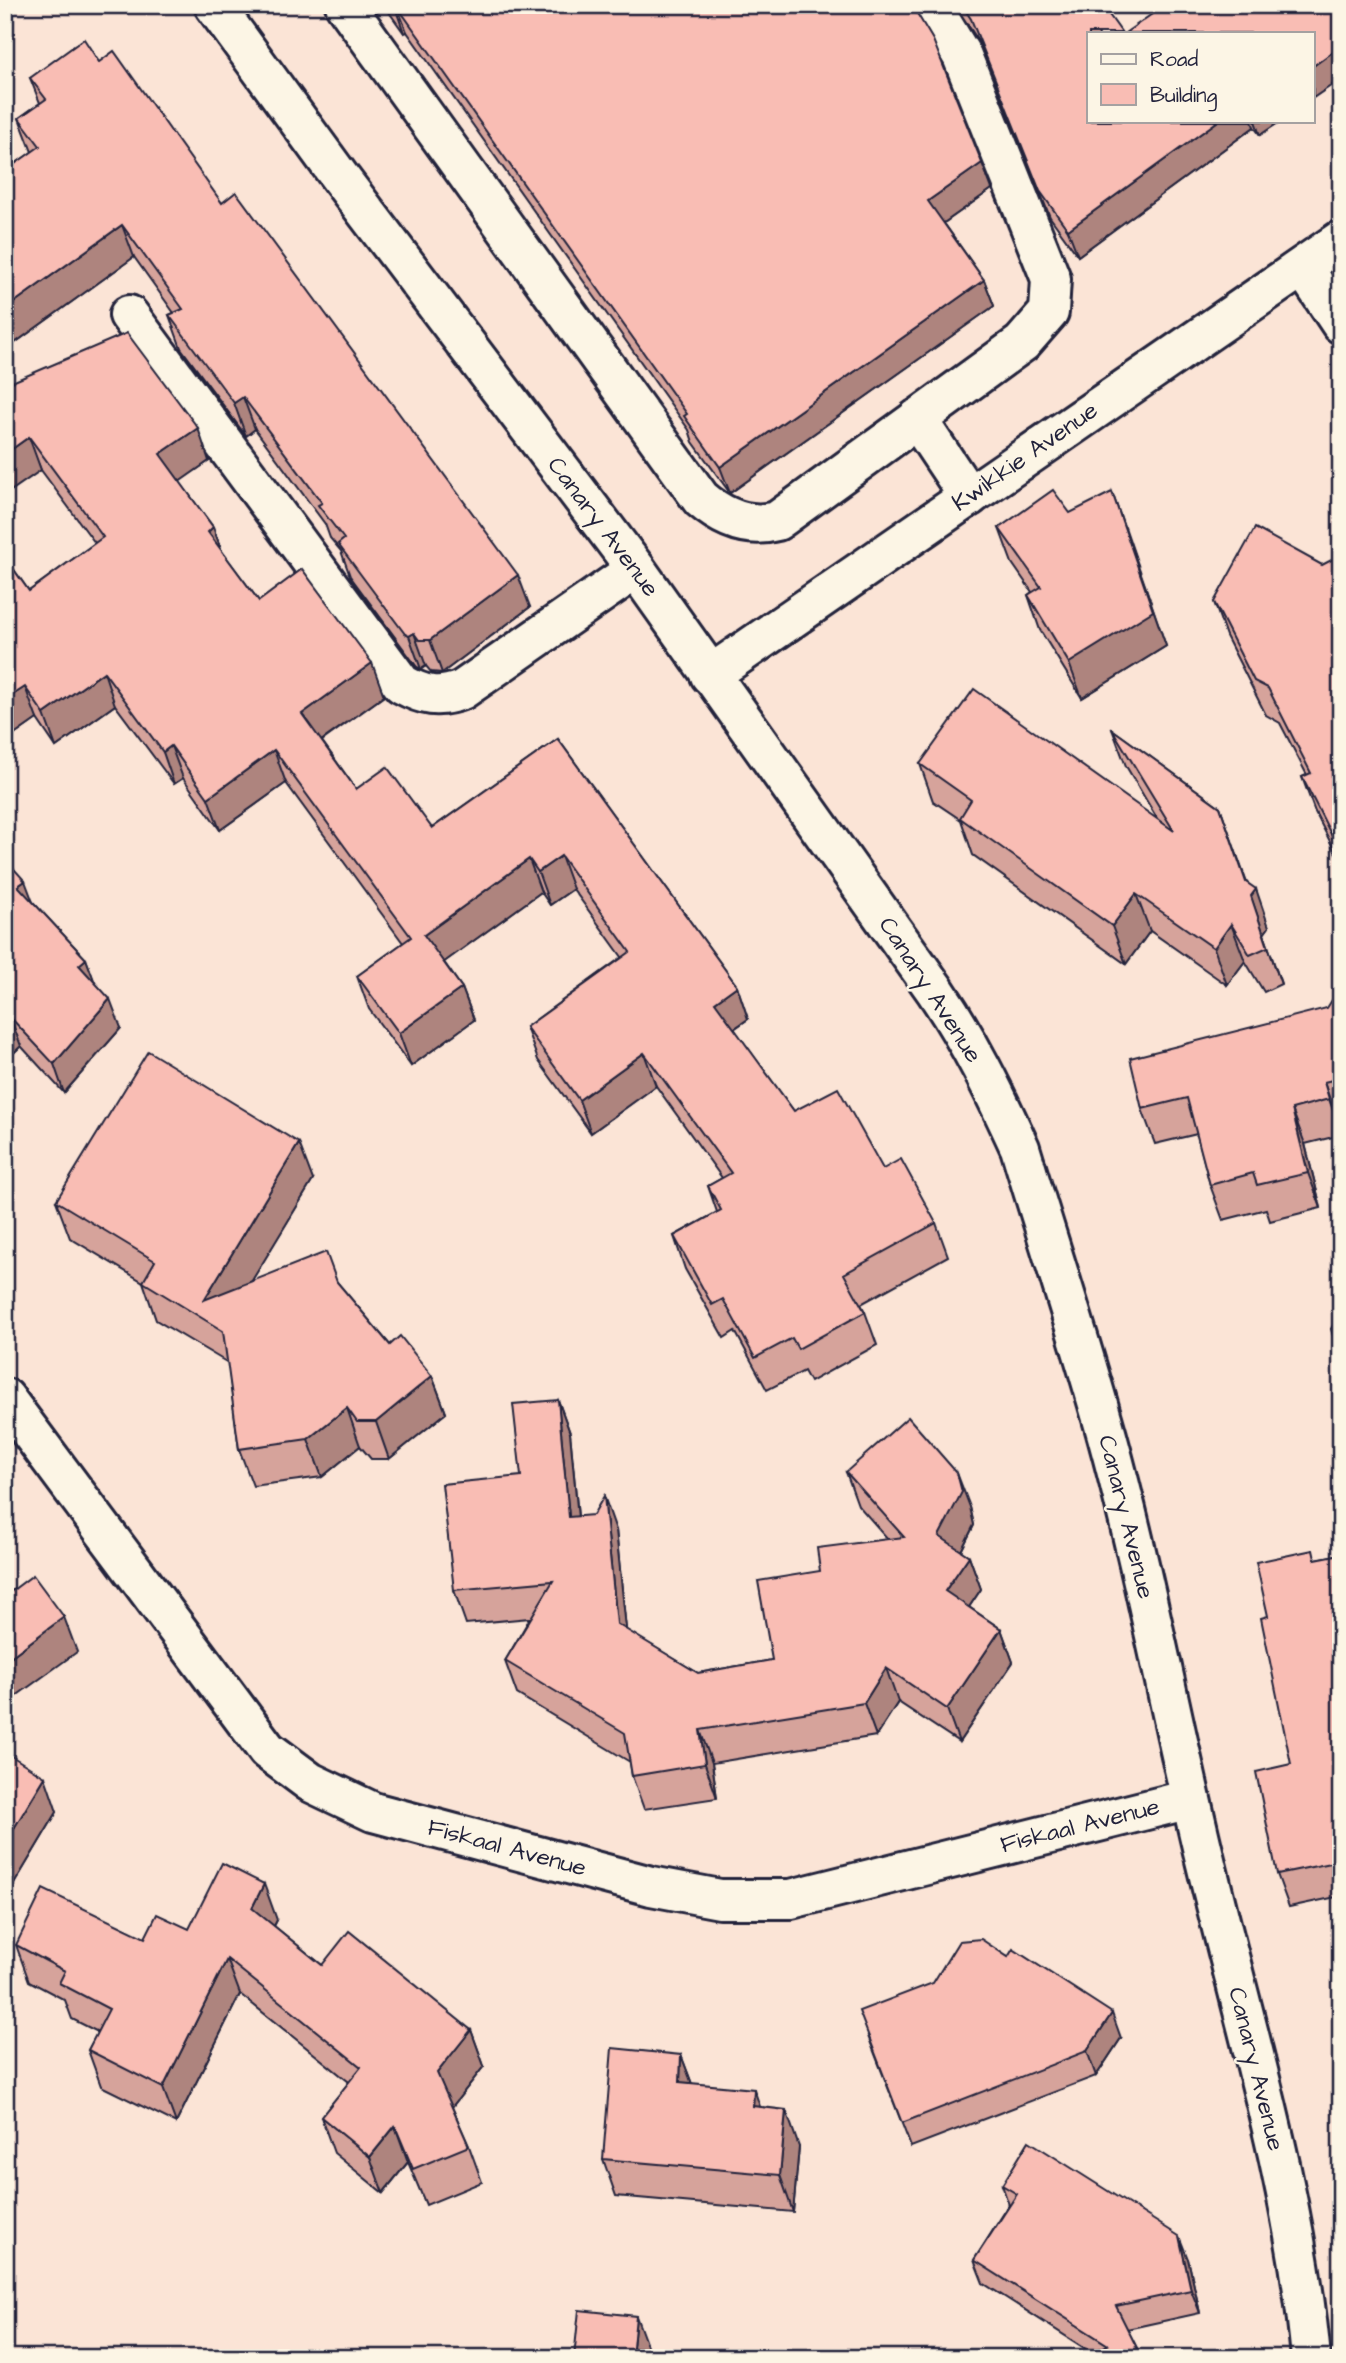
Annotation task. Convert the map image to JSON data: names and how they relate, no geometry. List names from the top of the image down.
{
  "streets": {
    "street": ["Kwikkie Avenue", "Canary Avenue", "Fiskaal Avenue"]
  },
  "crossings": [
    ["Kwikkie Avenue", "Canary Avenue"],
    ["Canary Avenue", "Fiskaal Avenue"]
  ],
  "legend": ["Road", "Building"]
}
